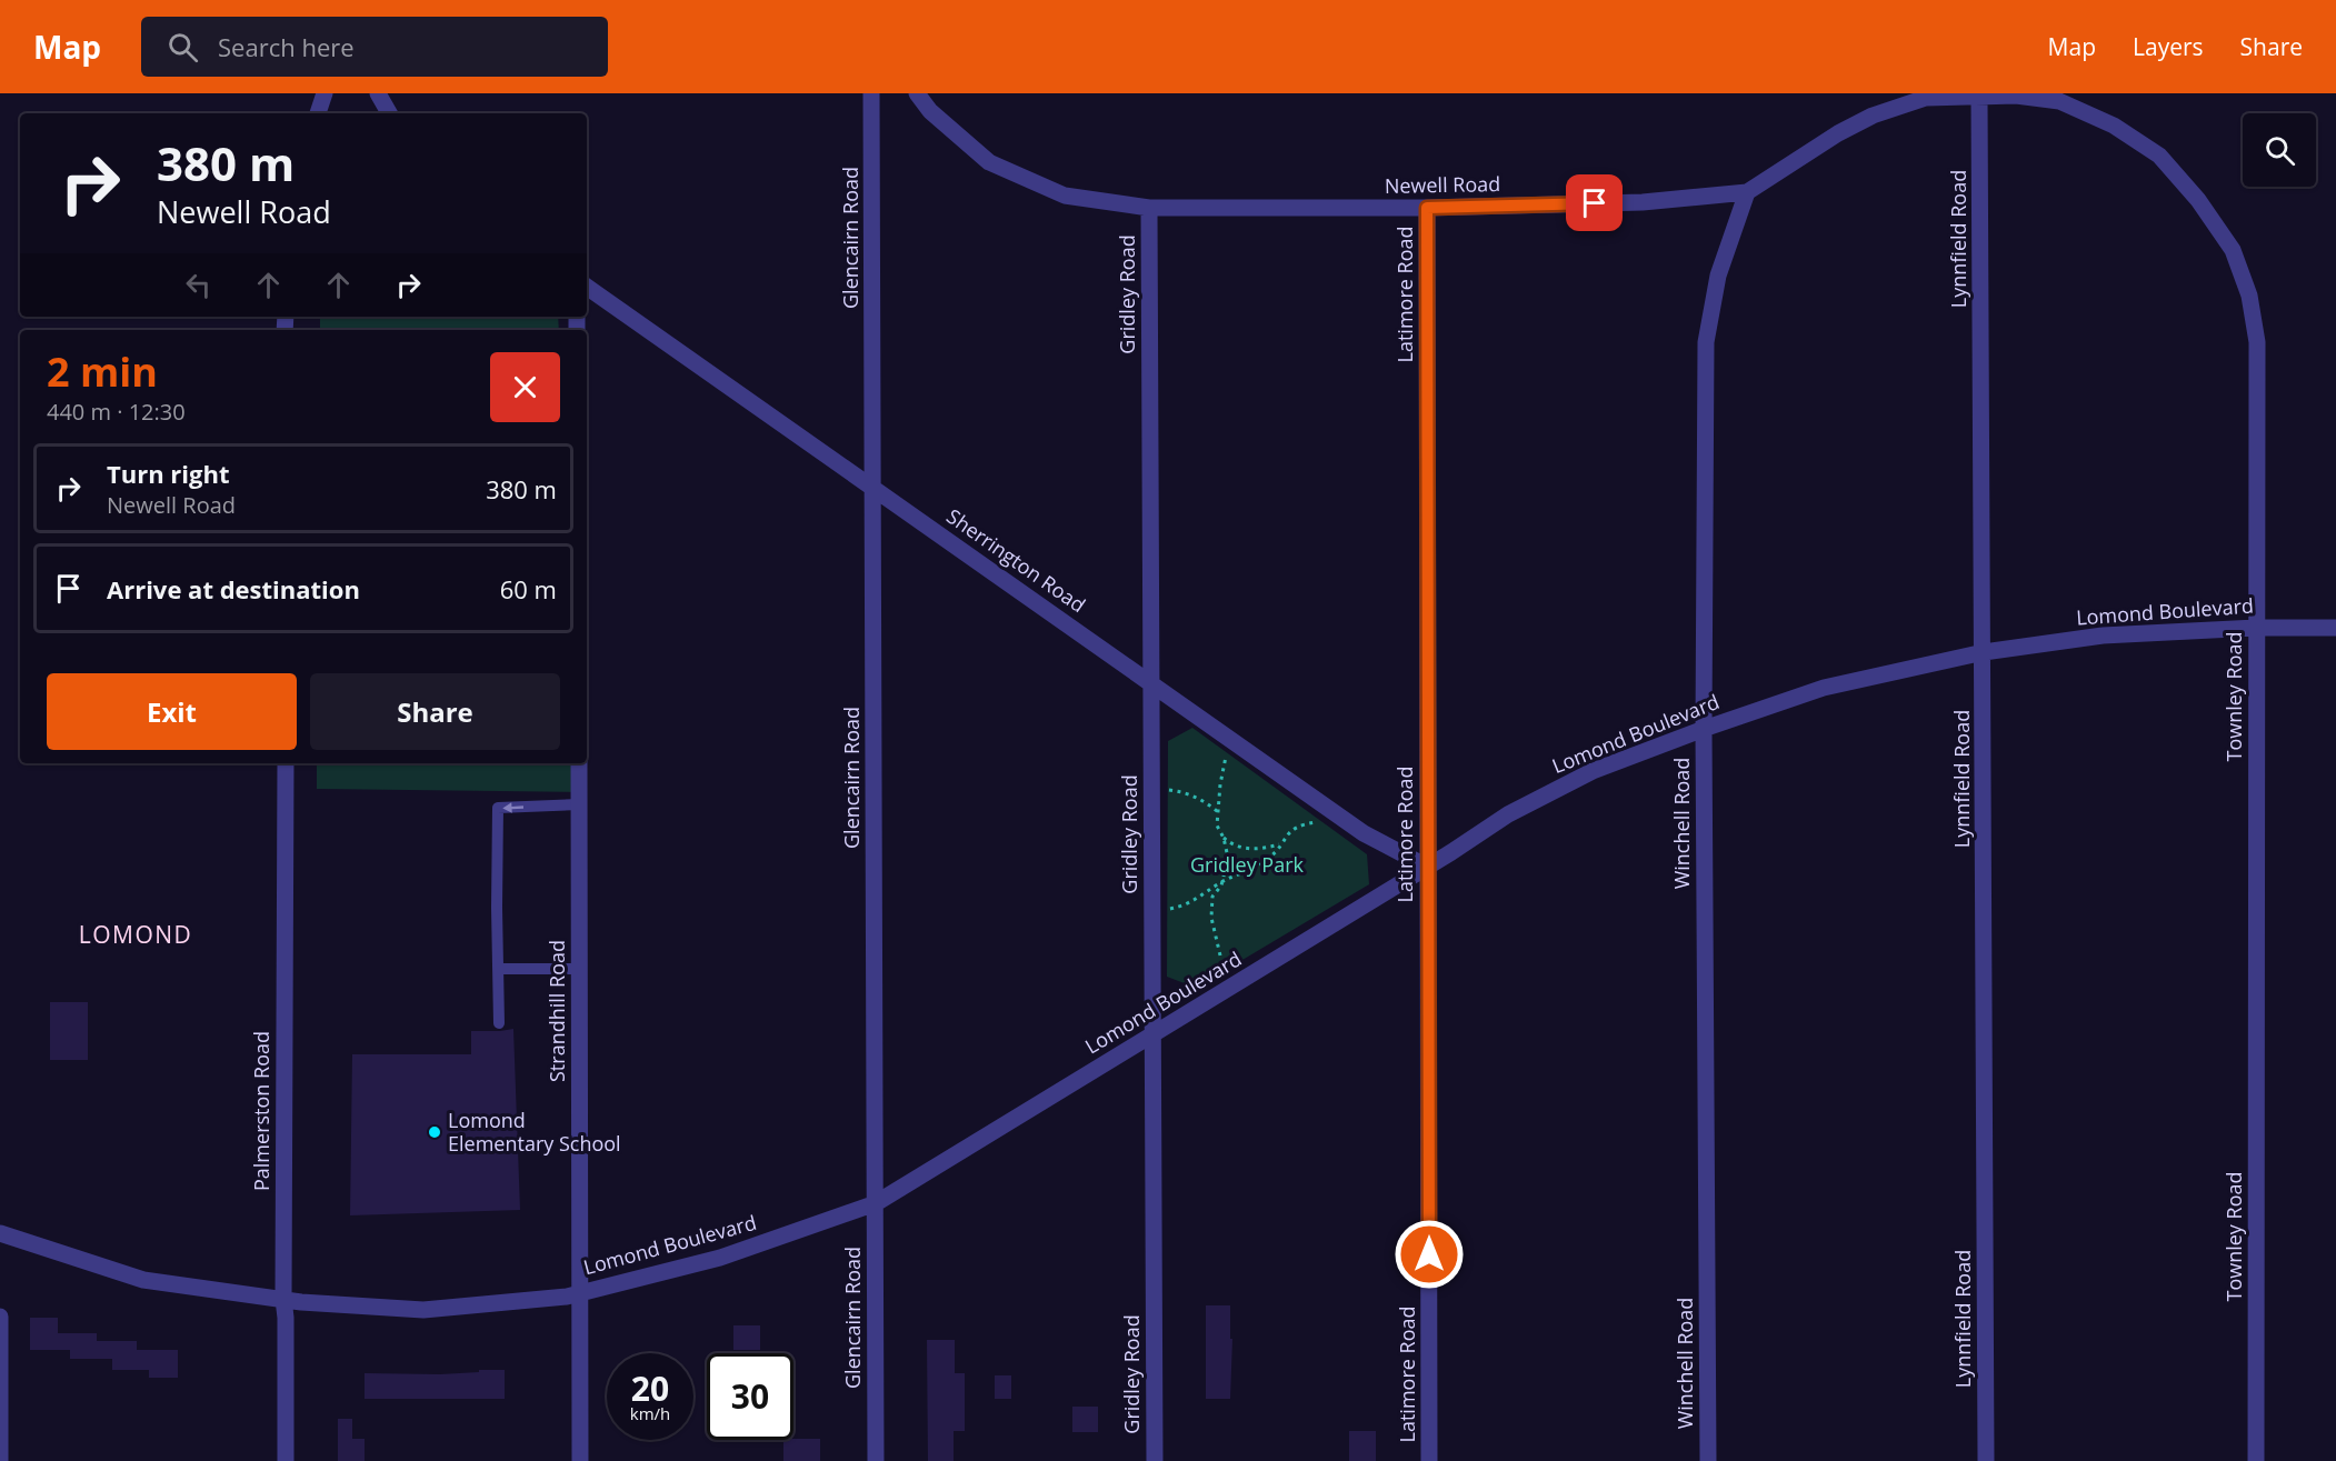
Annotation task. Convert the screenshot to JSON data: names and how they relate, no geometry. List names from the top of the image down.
{
  "streets": {
    "street": [
      "Newell Road",
      "Glencairn Road",
      "Lynnfield Road",
      "Gridley Road",
      "Latimore Road",
      "Sherrington Road",
      "Lomond Boulevard",
      "Townley Road",
      "Winchell Road",
      "Strandhill Road",
      "Palmerston Road"
    ]
  },
  "crossings": [
    ["Newell Road", "Lynnfield Road"],
    ["Newell Road", "Gridley Road"],
    ["Newell Road", "Latimore Road"],
    ["Newell Road", "Townley Road"],
    ["Newell Road", "Winchell Road"],
    ["Glencairn Road", "Sherrington Road"],
    ["Glencairn Road", "Lomond Boulevard"],
    ["Lynnfield Road", "Lomond Boulevard"],
    ["Lynnfield Road", "Townley Road"],
    ["Gridley Road", "Sherrington Road"],
    ["Gridley Road", "Lomond Boulevard"],
    ["Latimore Road", "Sherrington Road"],
    ["Latimore Road", "Lomond Boulevard"],
    ["Sherrington Road", "Lomond Boulevard"],
    ["Lomond Boulevard", "Townley Road"],
    ["Lomond Boulevard", "Winchell Road"],
    ["Lomond Boulevard", "Strandhill Road"],
    ["Lomond Boulevard", "Palmerston Road"]
  ],
  "districts": ["LOMOND"],
  "parks": ["Gridley Park"],
  "places": ["Lomond Elementary School"],
  "page": {
    "header": "Map",
    "search": "Search here",
    "nav": ["Map", "Layers", "Share"],
    "turn": ["380 m", "Newell Road"],
    "heading": ["2 min", "440 m · 12:30"],
    "list": [
      {
        "name": "Turn right",
        "note": "Newell Road",
        "value": "380 m"
      },
      {
        "name": "Arrive at destination",
        "value": "60 m"
      }
    ],
    "buttons": ["Exit", "Share"],
    "speed": "20 km/h",
    "limit": "30"
  }
}
